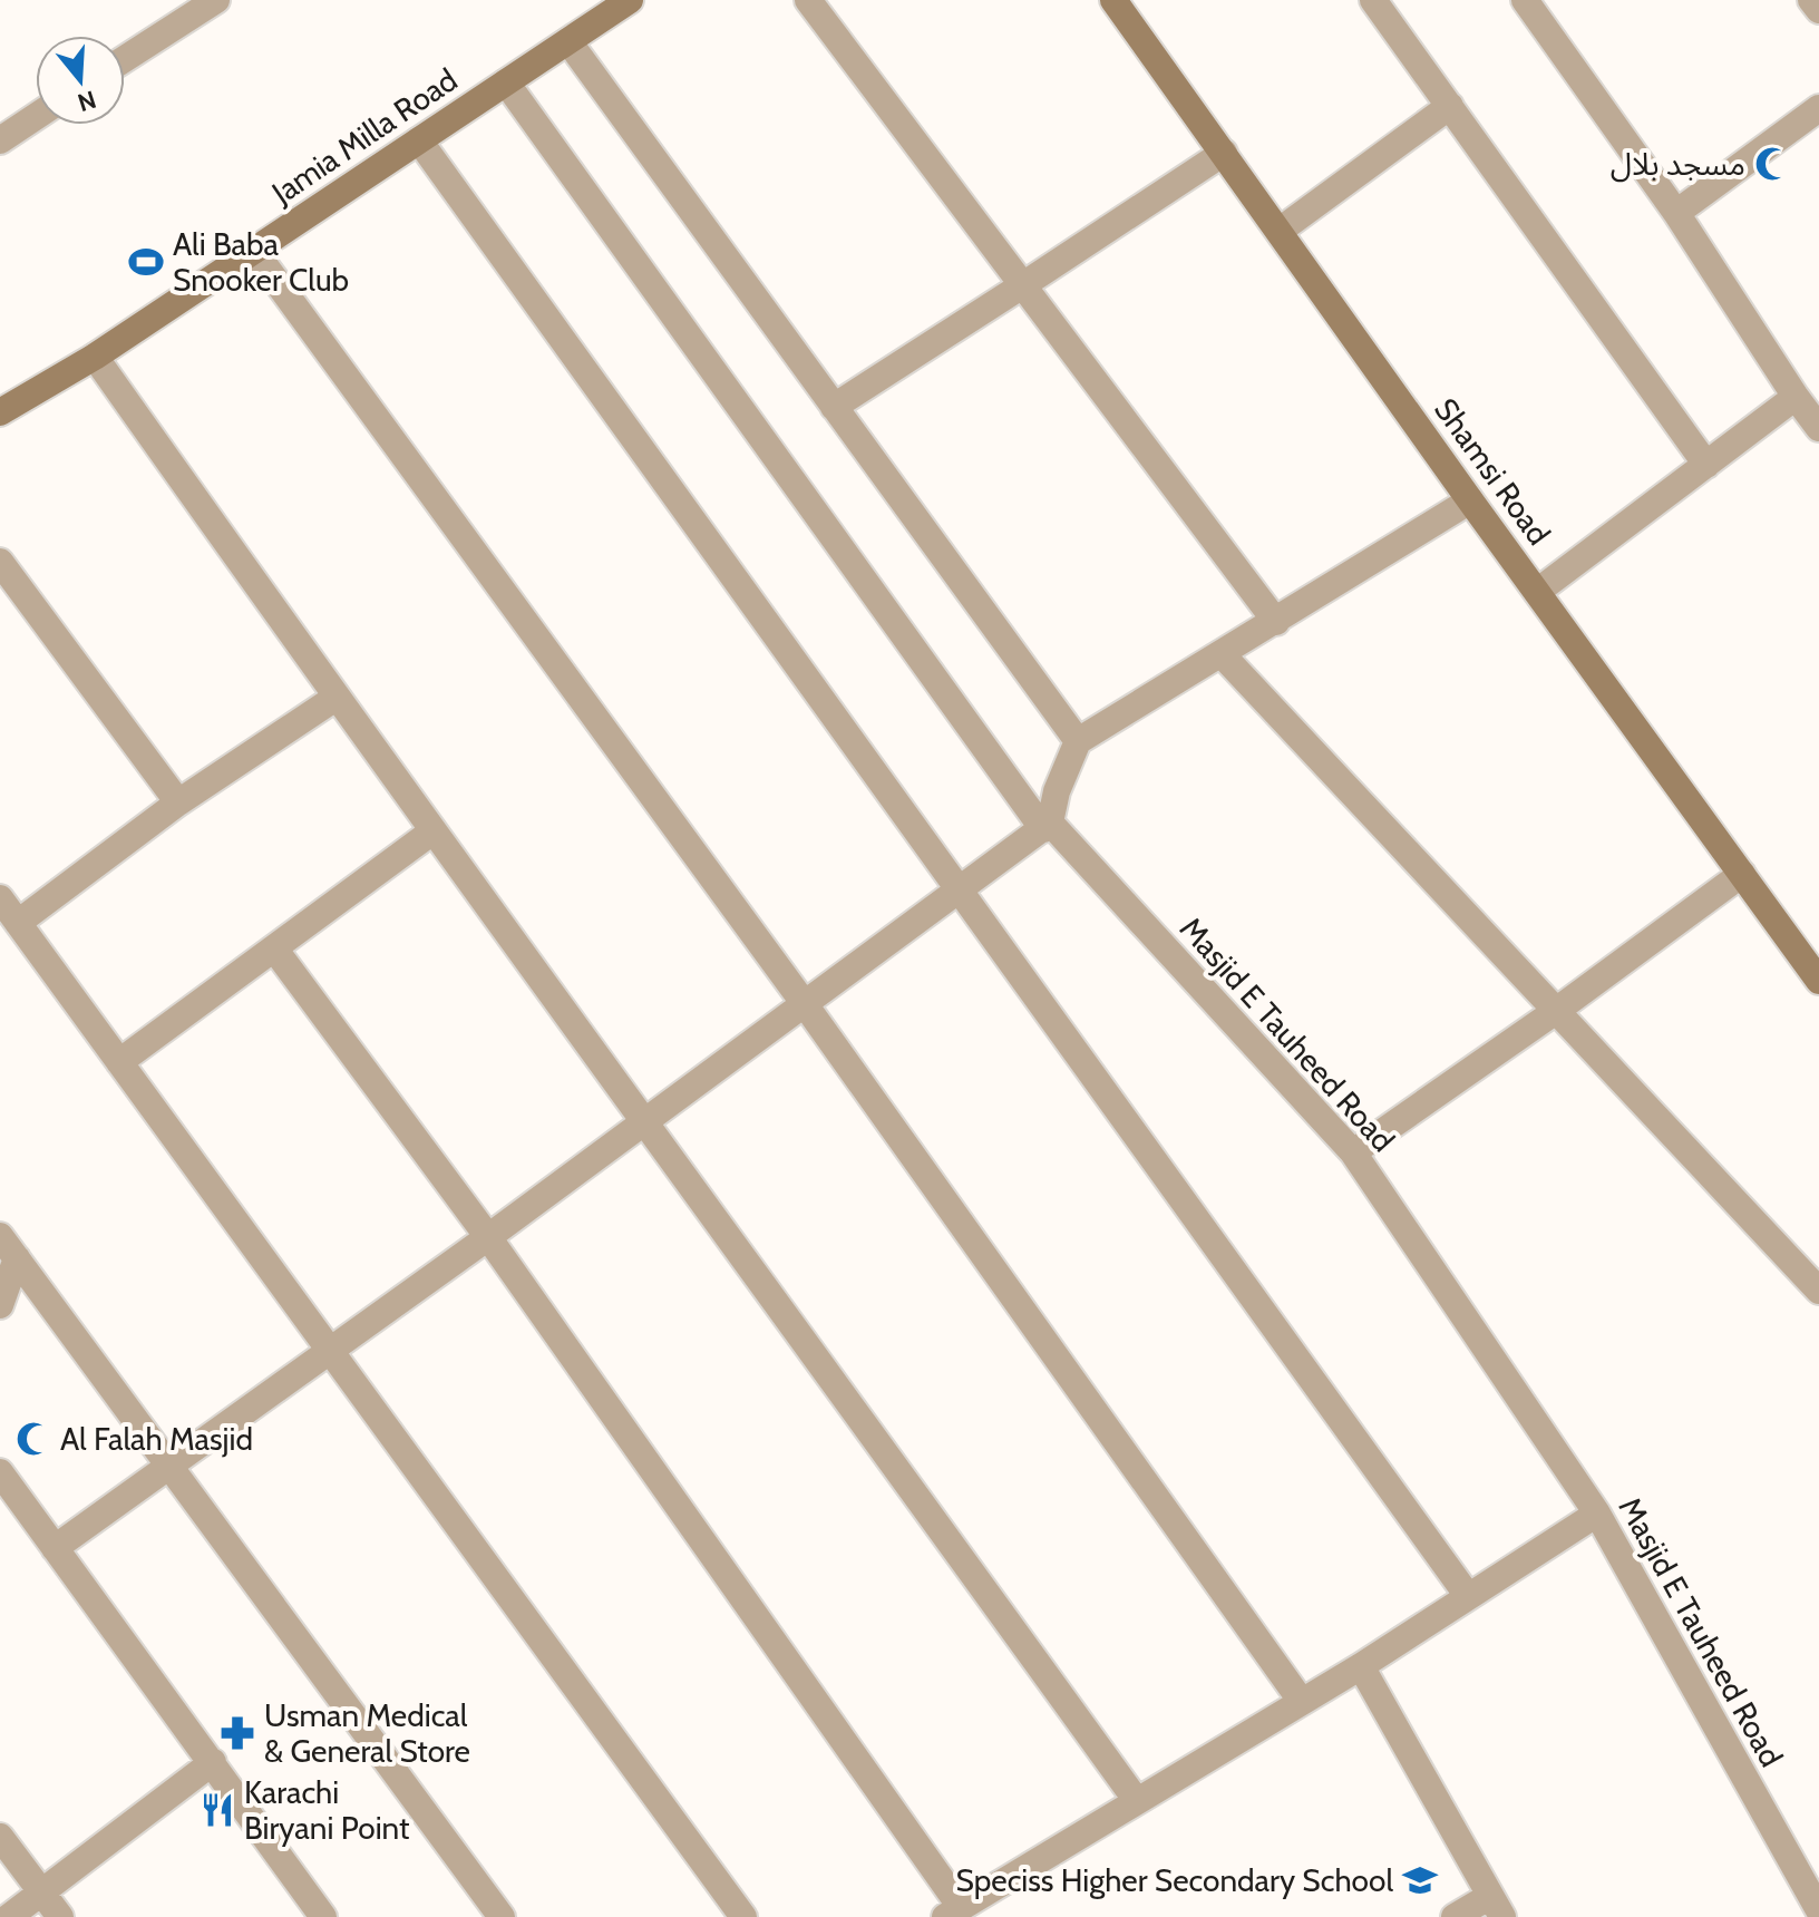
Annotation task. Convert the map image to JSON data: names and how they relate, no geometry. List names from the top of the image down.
{
  "streets": {
    "street": ["Jamia Milla Road", "Shamsi Road", "Masjid E Tauheed Road"]
  },
  "crossings": [
    ["Jamia Milla Road", "Masjid E Tauheed Road"]
  ],
  "places": {
    "mosque": ["مسجد بلال", "Al Falah Masjid"],
    "sports": ["Ali Baba Snooker Club"],
    "pharmacy": ["Usman Medical & General Store"],
    "restaurant": ["Karachi Biryani Point"],
    "school or university": ["Speciss Higher Secondary School"]
  },
  "north": "bottom"
}
